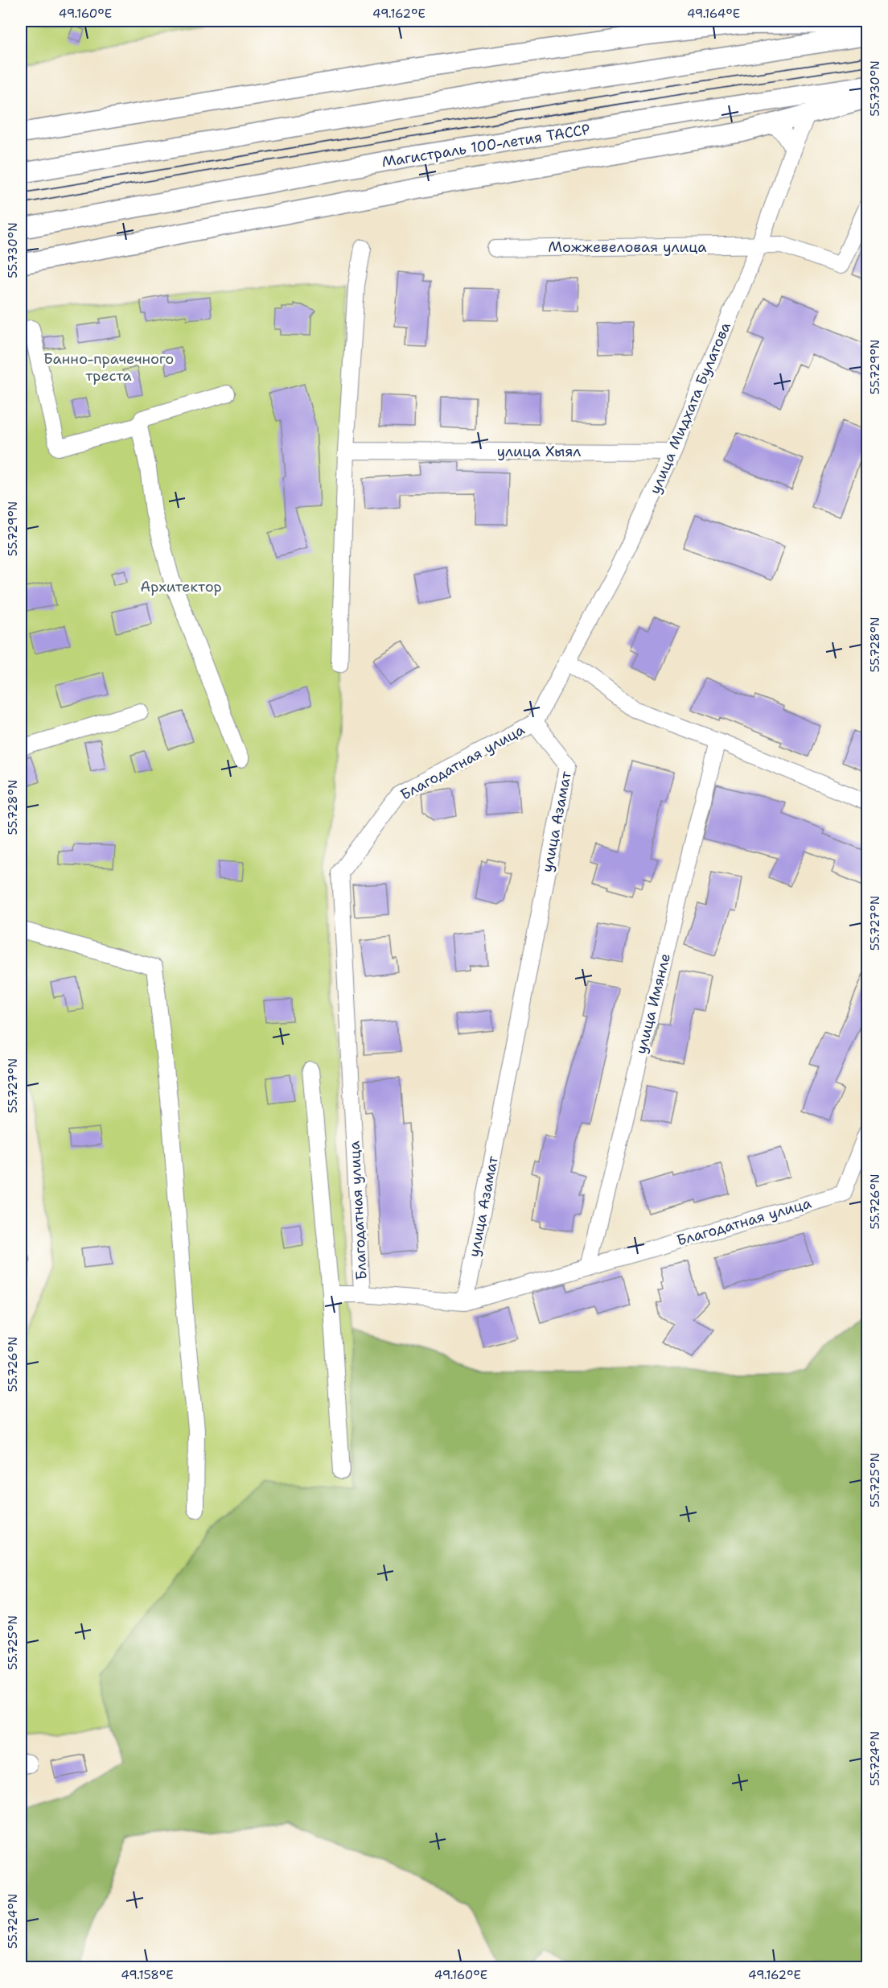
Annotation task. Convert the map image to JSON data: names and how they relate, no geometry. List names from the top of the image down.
{
  "streets": {
    "main road": ["Магистраль 100-летия ТАССР"],
    "street": [
      "Можжевеловая улица",
      "улица Мидхата Булатова",
      "улица Хыял",
      "Благодатная улица",
      "улица Азамат",
      "улица Имянле"
    ]
  },
  "crossings": [
    ["Можжевеловая улица", "улица Мидхата Булатова"],
    ["улица Мидхата Булатова", "улица Хыял"],
    ["Благодатная улица", "улица Азамат"],
    ["Благодатная улица", "улица Имянле"]
  ],
  "parks": ["Банно-прачечного треста", "Архитектор"],
  "coordinates": [
    "49.160°E",
    "49.162°E",
    "49.164°E",
    "55.730°N",
    "55.729°N",
    "55.728°N",
    "55.727°N",
    "55.726°N",
    "55.725°N",
    "55.724°N",
    "49.158°E"
  ]
}
